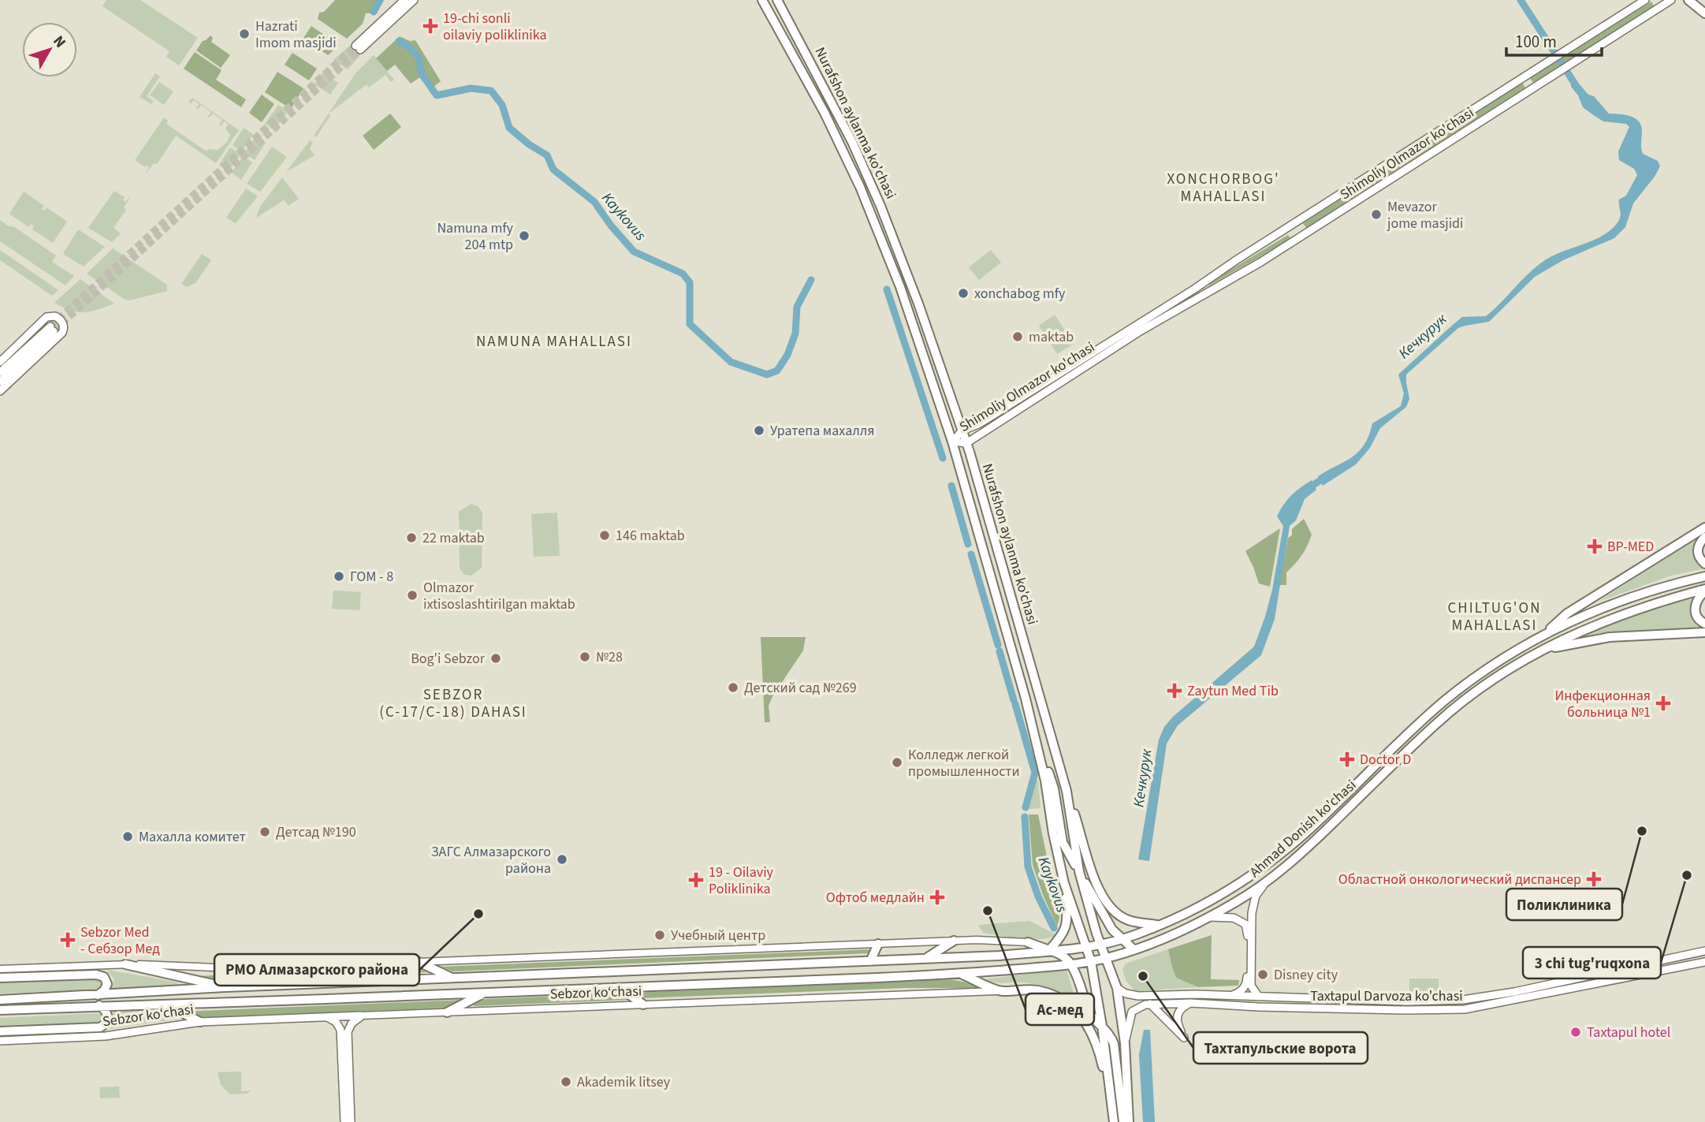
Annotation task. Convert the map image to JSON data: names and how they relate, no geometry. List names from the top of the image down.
{
  "streets": {
    "main road": [
      "Nurafshon aylanma ko'chasi",
      "Shimoliy Olmazor ko'chasi",
      "Ahmad Donish ko'chasi",
      "Sebzor ko‘chasi",
      "Taxtapul Darvoza ko'chasi"
    ]
  },
  "crossings": [
    ["Nurafshon aylanma ko'chasi", "Shimoliy Olmazor ko'chasi"],
    ["Nurafshon aylanma ko'chasi", "Ahmad Donish ko'chasi"],
    ["Nurafshon aylanma ko'chasi", "Sebzor ko‘chasi"],
    ["Nurafshon aylanma ko'chasi", "Taxtapul Darvoza ko'chasi"],
    ["Ahmad Donish ko'chasi", "Sebzor ko‘chasi"]
  ],
  "districts": [
    "XONCHORBOG' MAHALLASI",
    "NAMUNA MAHALLASI",
    "CHILTUG'ON MAHALLASI",
    "SEBZOR (C-17/C-18) DAHASI"
  ],
  "water": ["Kaykovus", "Кечкурук"],
  "places": {
    "health": [
      "19-chi sonli oilaviy poliklinika",
      "BP-MED",
      "Zaytun Med Tib",
      "Инфекционная больница №1",
      "Doctor D",
      "Областной онкологический диспансер",
      "19 - Oilaviy Poliklinika",
      "Офтоб медлайн",
      "Sebzor Med - Себзор Мед"
    ],
    "other": [
      "Hazrati Imom masjidi",
      "Mevazor jome masjidi",
      "Namuna mfy 204 mtp",
      "xonchabog mfy",
      "maktab",
      "Уратепа махалля",
      "146 maktab",
      "22 maktab",
      "ГОМ - 8",
      "Olmazor ixtisoslashtirilgan maktab",
      "№28",
      "Bog'i Sebzor",
      "Детский сад №269",
      "Колледж легкой промышленности",
      "Поликлиника",
      "Детсад №190",
      "Махалла комитет",
      "ЗАГС Алмазарского района",
      "3 chi tug'ruqxona",
      "Ас-мед",
      "РМО Алмазарского района",
      "Учебный центр",
      "Disney city",
      "Тахтапульские ворота",
      "Taxtapul hotel",
      "Akademik litsey"
    ]
  },
  "scale_bar": "100 m",
  "north": "top right"
}
